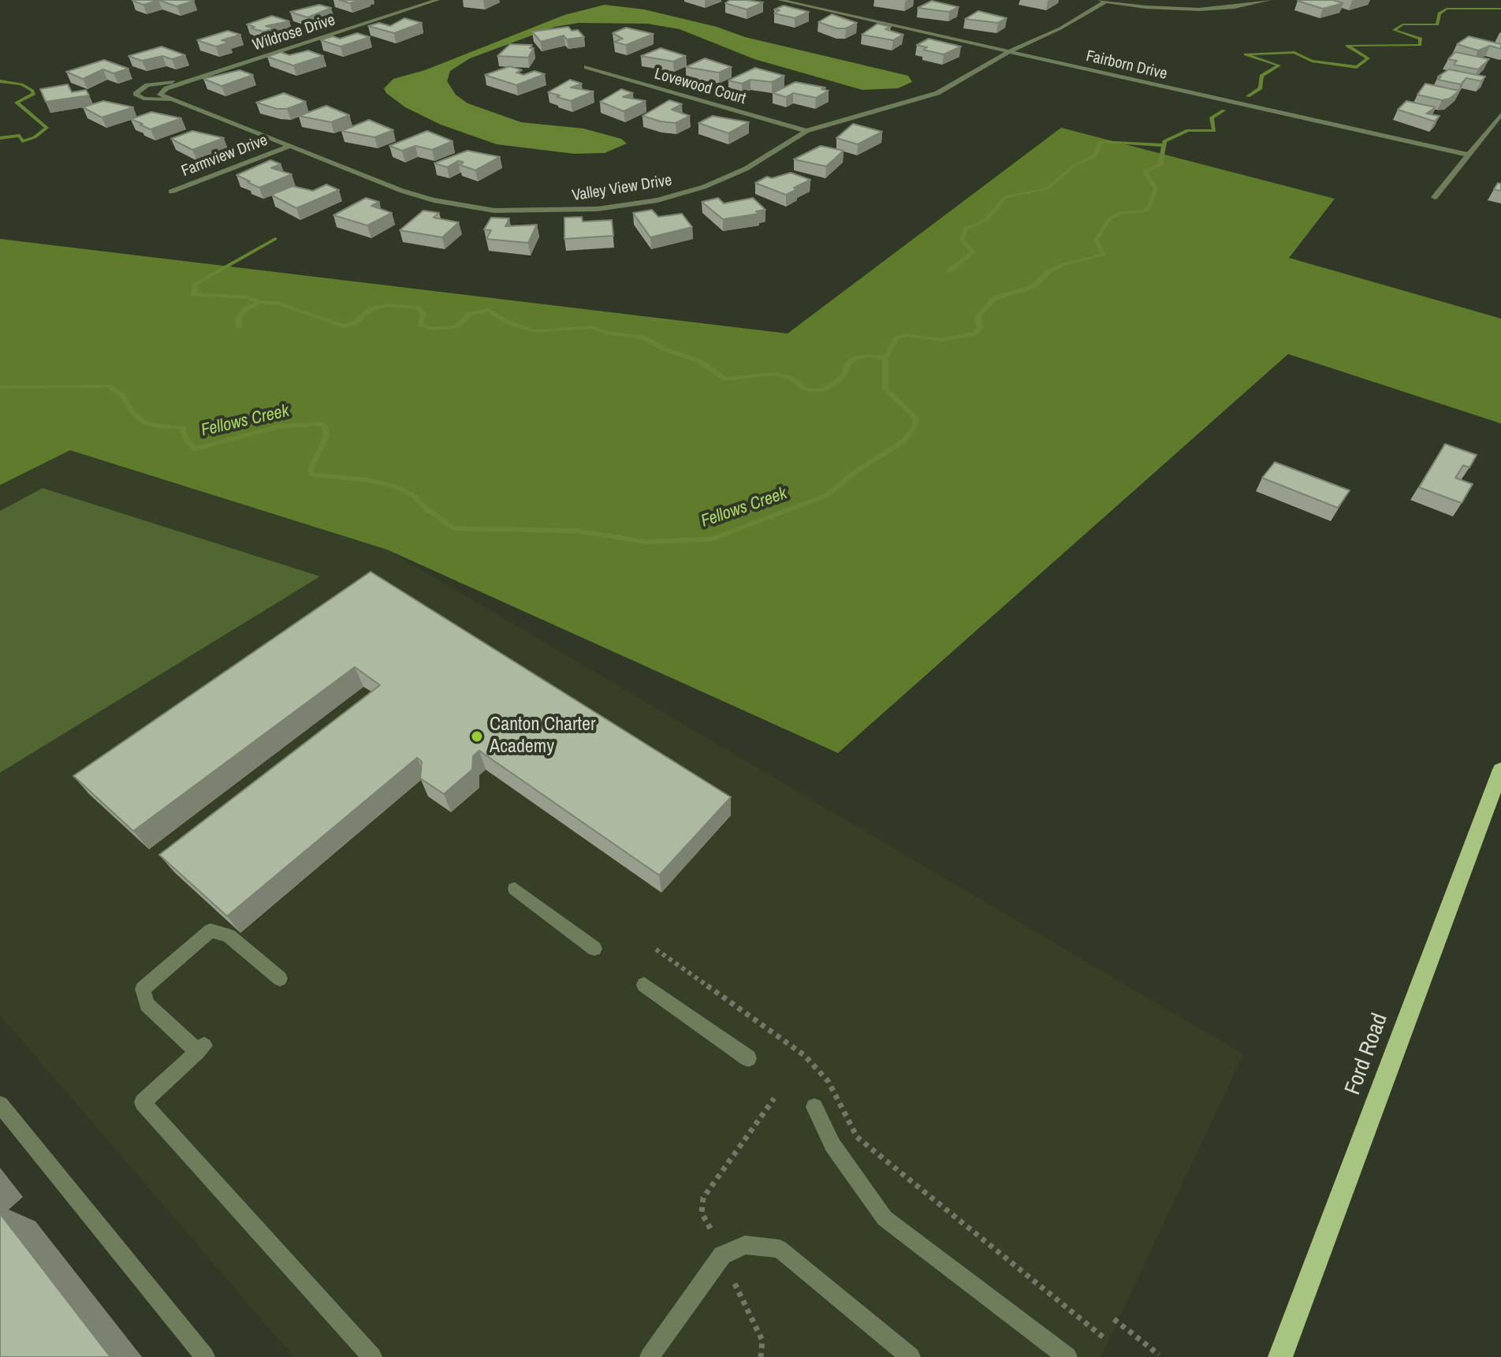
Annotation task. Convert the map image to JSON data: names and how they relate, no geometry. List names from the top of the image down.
{
  "streets": {
    "main road": ["Ford Road"],
    "street": [
      "Wildrose Drive",
      "Fairborn Drive",
      "Lovewood Court",
      "Farmview Drive",
      "Valley View Drive"
    ]
  },
  "crossings": [
    ["Wildrose Drive", "Valley View Drive"],
    ["Fairborn Drive", "Valley View Drive"],
    ["Lovewood Court", "Valley View Drive"],
    ["Farmview Drive", "Valley View Drive"]
  ],
  "water": ["Fellows Creek"],
  "places": ["Canton Charter Academy"]
}
